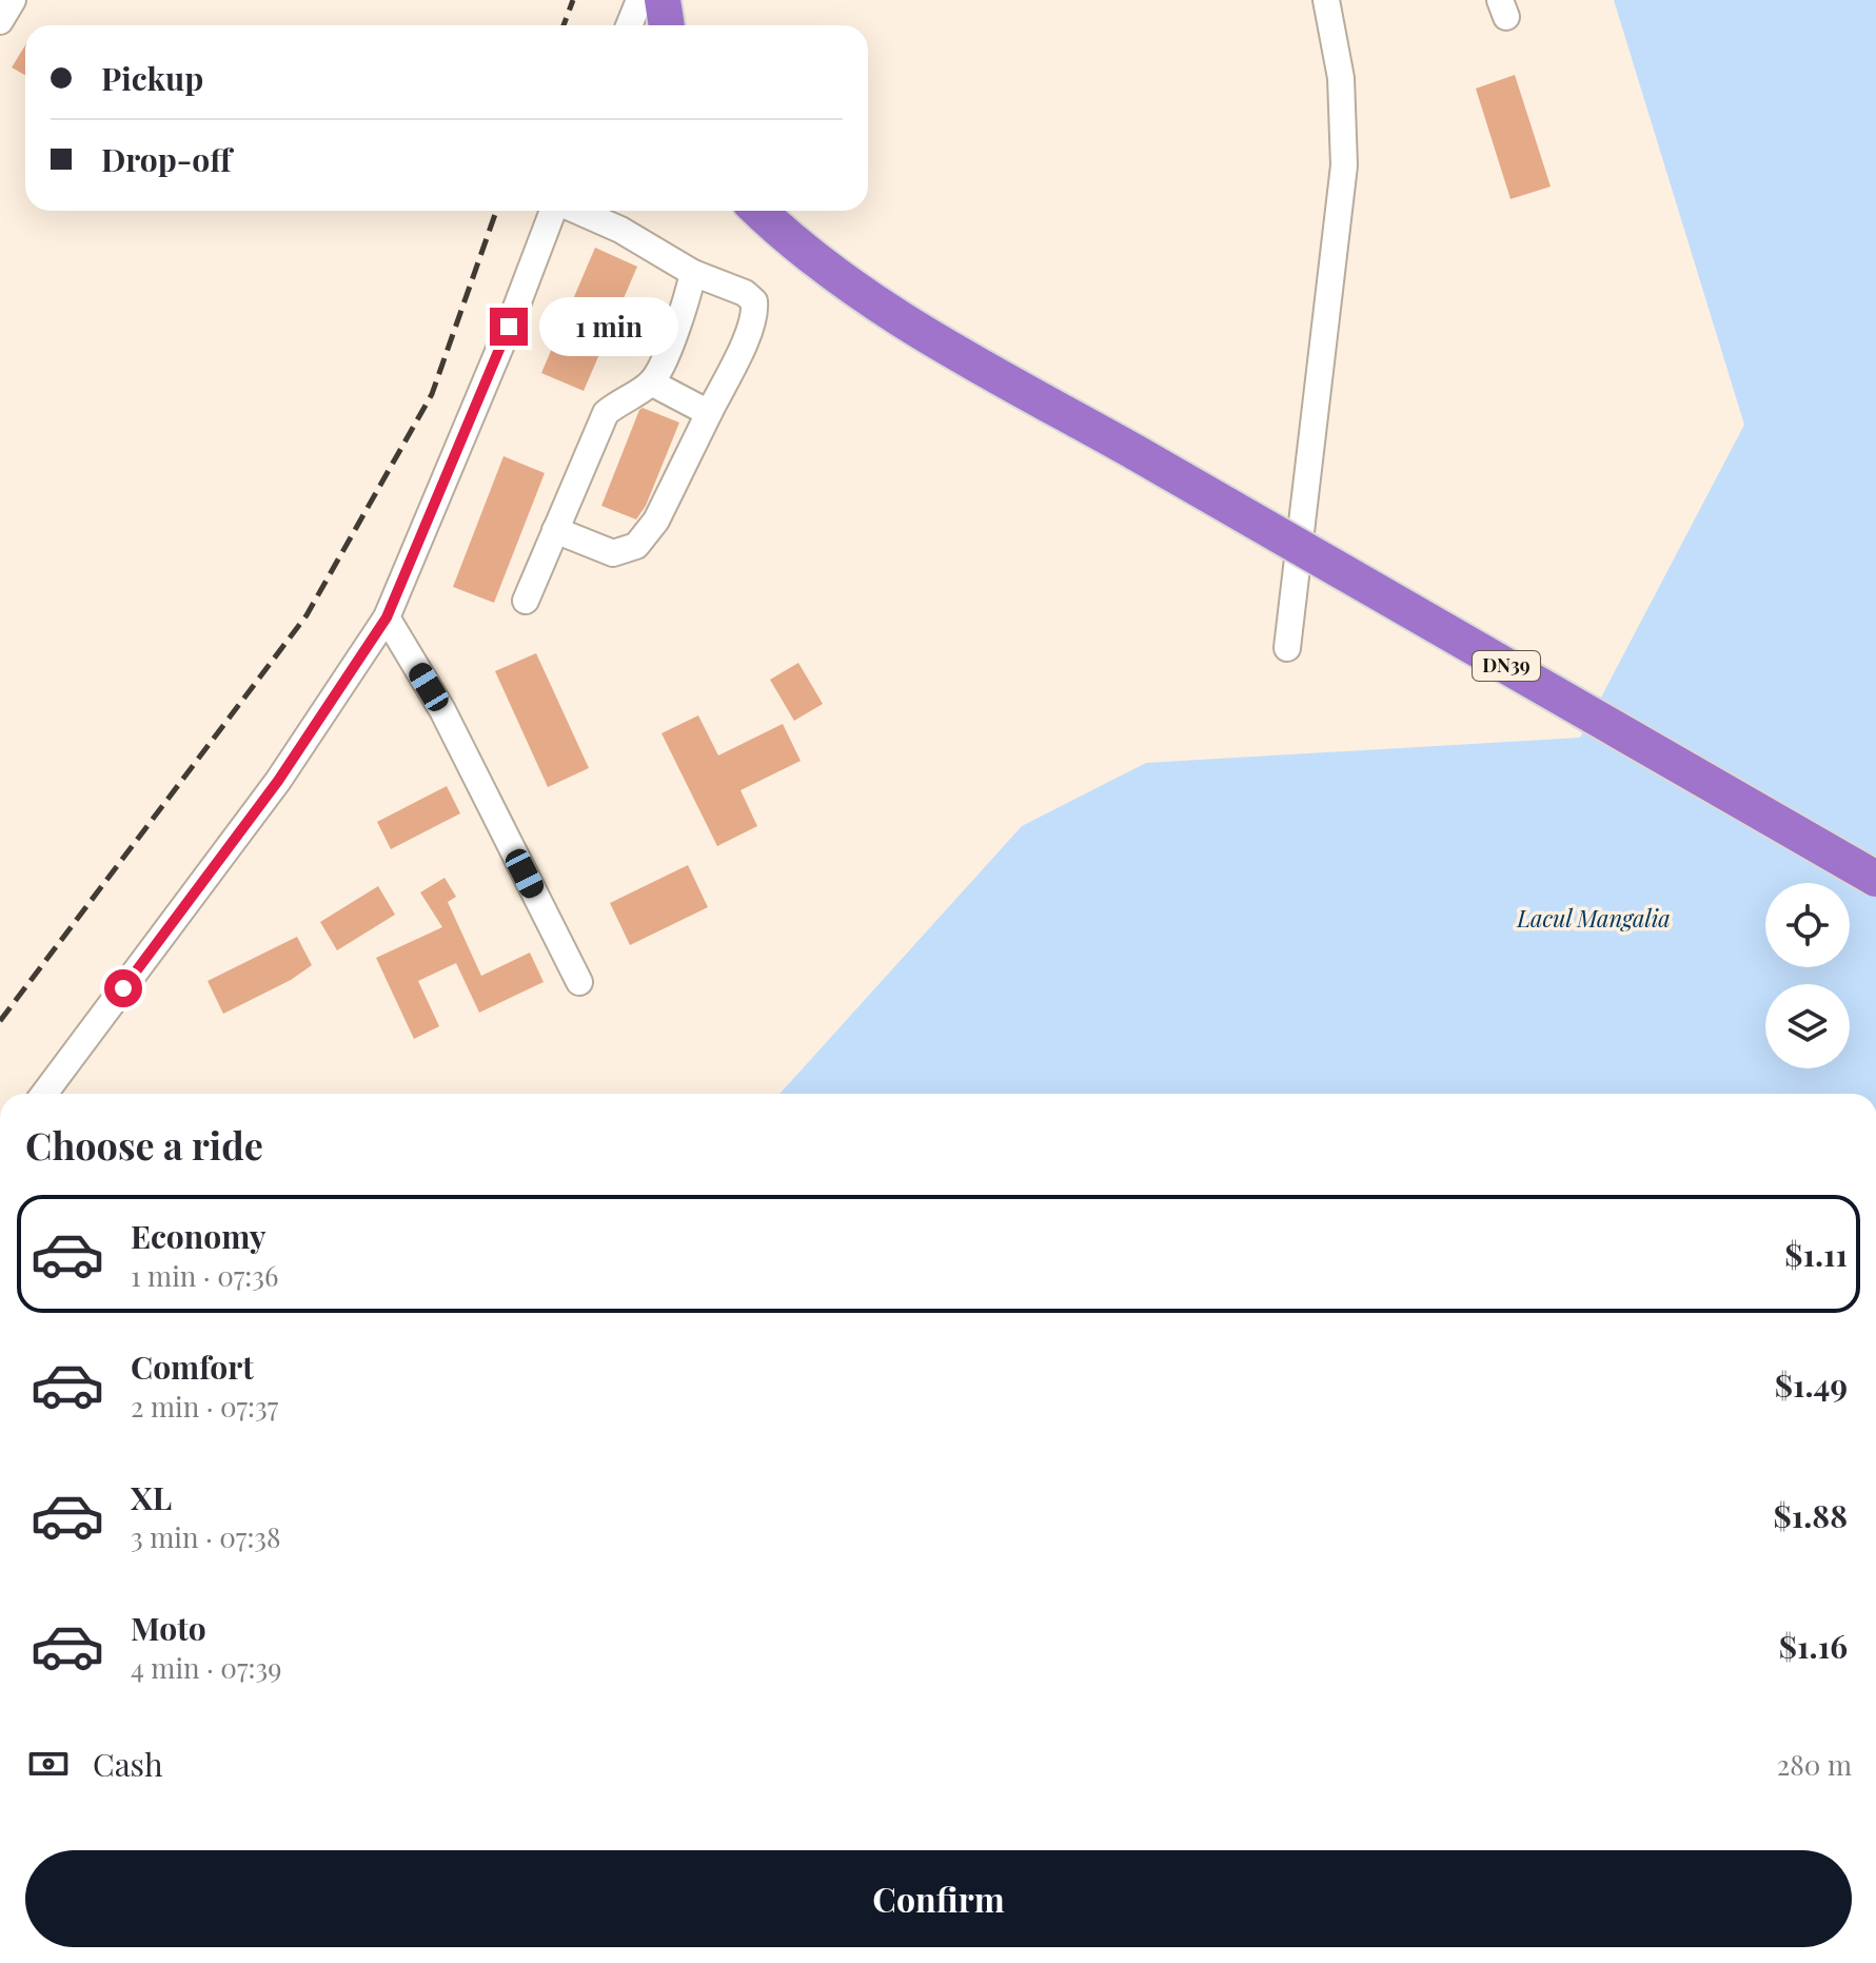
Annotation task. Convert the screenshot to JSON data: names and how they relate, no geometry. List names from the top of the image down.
{
  "streets": {
    "highway": ["DN39"]
  },
  "water": ["Lacul Mangalia"],
  "page": {
    "banner": ["Pickup", "Drop-off"],
    "bubble": "1 min",
    "heading": "Choose a ride",
    "list": [
      {
        "name": "Economy",
        "note": "1 min · 07:36",
        "value": "$1.11"
      },
      {
        "name": "Comfort",
        "note": "2 min · 07:37",
        "value": "$1.49"
      },
      {
        "name": "XL",
        "note": "3 min · 07:38",
        "value": "$1.88"
      },
      {
        "name": "Moto",
        "note": "4 min · 07:39",
        "value": "$1.16"
      }
    ],
    "pay": ["Cash", "280 m"],
    "buttons": "Confirm"
  }
}
